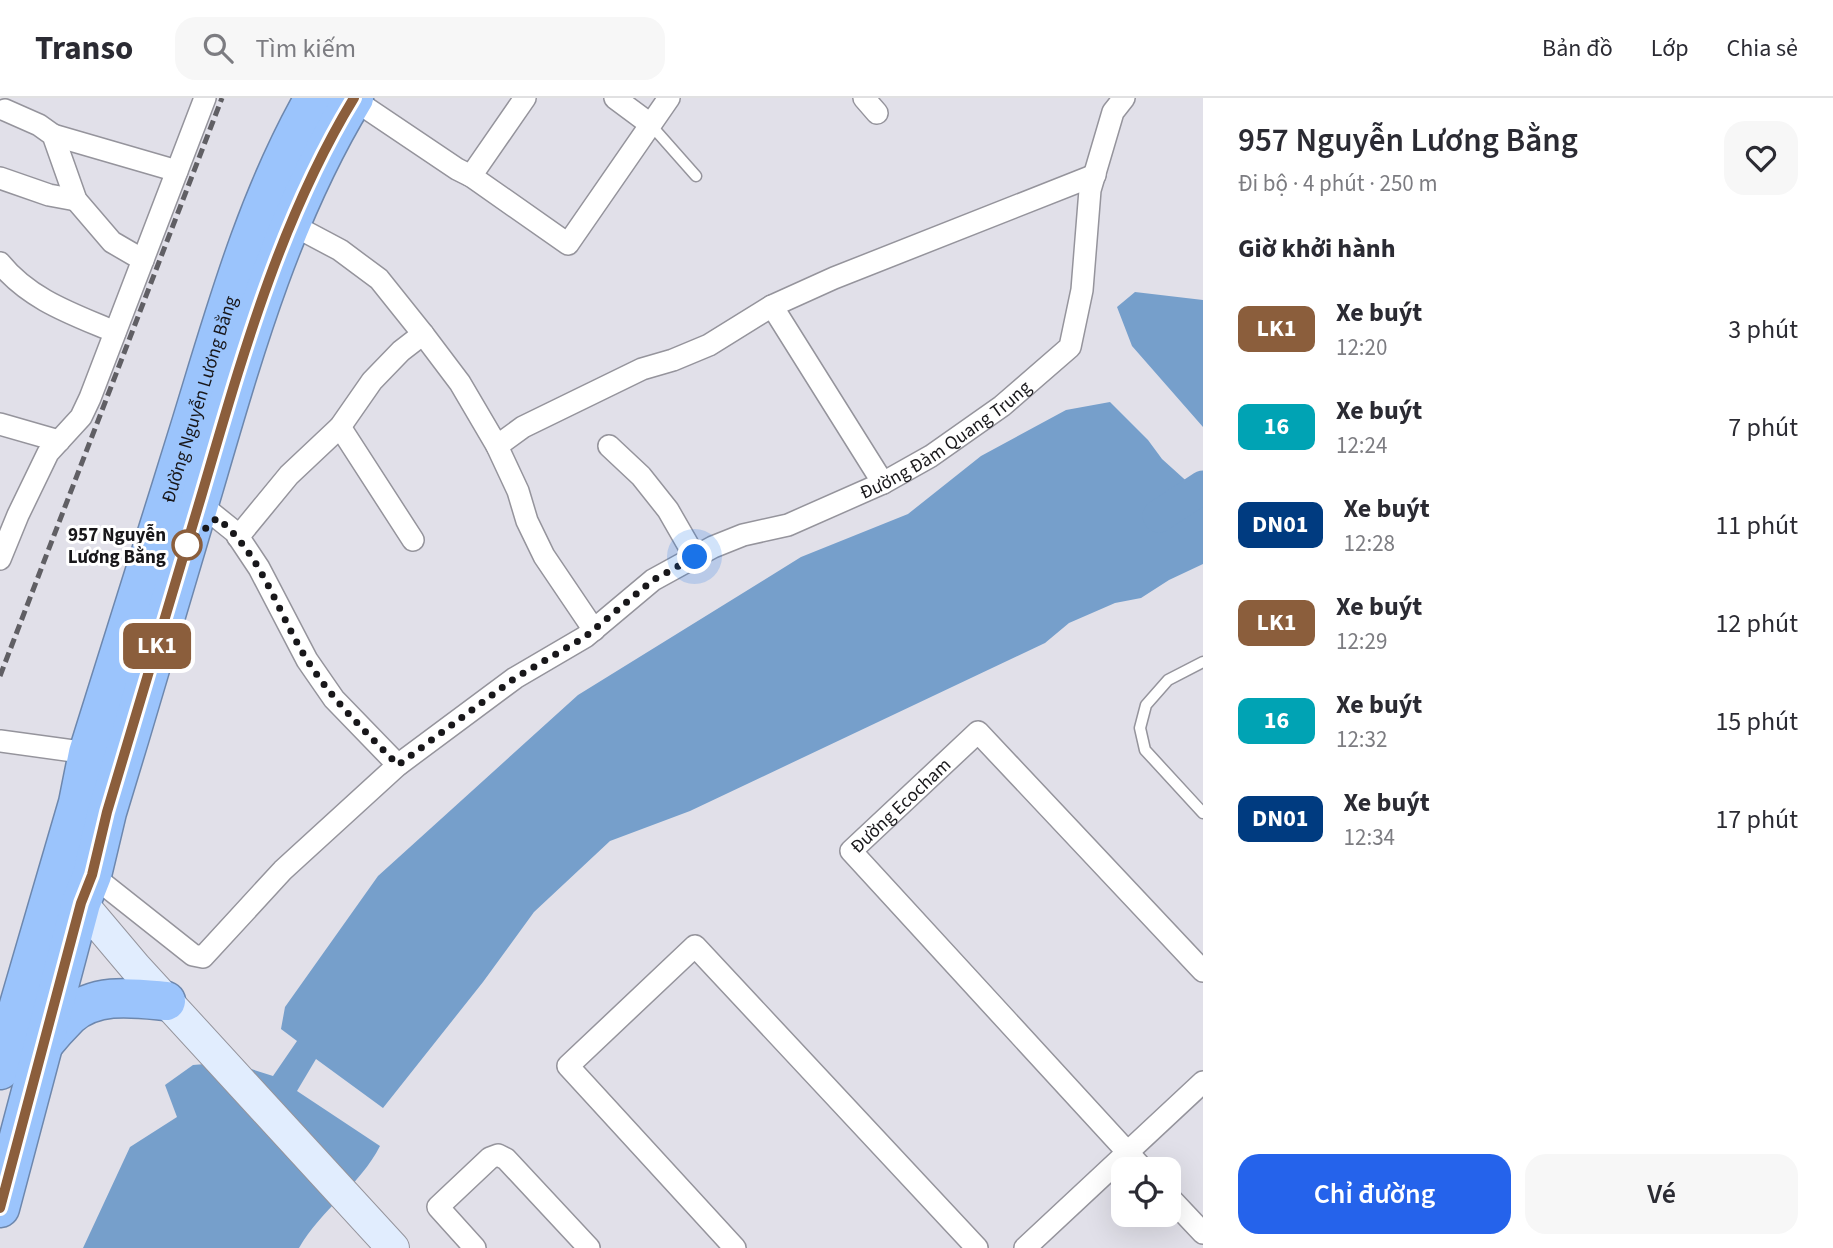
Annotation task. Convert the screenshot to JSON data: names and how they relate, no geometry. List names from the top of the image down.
{
  "streets": {
    "highway": ["Đường Nguyễn Lương Bằng"],
    "street": ["Đường Đàm Quang Trung", "Đường Ecocham"]
  },
  "crossings": [
    ["Đường Nguyễn Lương Bằng", "Đường Đàm Quang Trung"]
  ],
  "places": ["957 Nguyễn Lương Bằng"],
  "lines": ["bus line LK1"],
  "page": {
    "header": "Transo",
    "search": "Tìm kiếm",
    "nav": ["Bản đồ", "Lớp", "Chia sẻ"],
    "on_map": "LK1",
    "heading": [
      ["957 Nguyễn Lương Bằng", "Đi bộ · 4 phút · 250 m"],
      "Giờ khởi hành"
    ],
    "list": [
      {
        "mark": "LK1",
        "name": "Xe buýt",
        "note": "12:20",
        "value": "3 phút"
      },
      {
        "mark": "16",
        "name": "Xe buýt",
        "note": "12:24",
        "value": "7 phút"
      },
      {
        "mark": "DN01",
        "name": "Xe buýt",
        "note": "12:28",
        "value": "11 phút"
      },
      {
        "mark": "LK1",
        "name": "Xe buýt",
        "note": "12:29",
        "value": "12 phút"
      },
      {
        "mark": "16",
        "name": "Xe buýt",
        "note": "12:32",
        "value": "15 phút"
      },
      {
        "mark": "DN01",
        "name": "Xe buýt",
        "note": "12:34",
        "value": "17 phút"
      }
    ],
    "buttons": ["Chỉ đường", "Vé"]
  }
}
